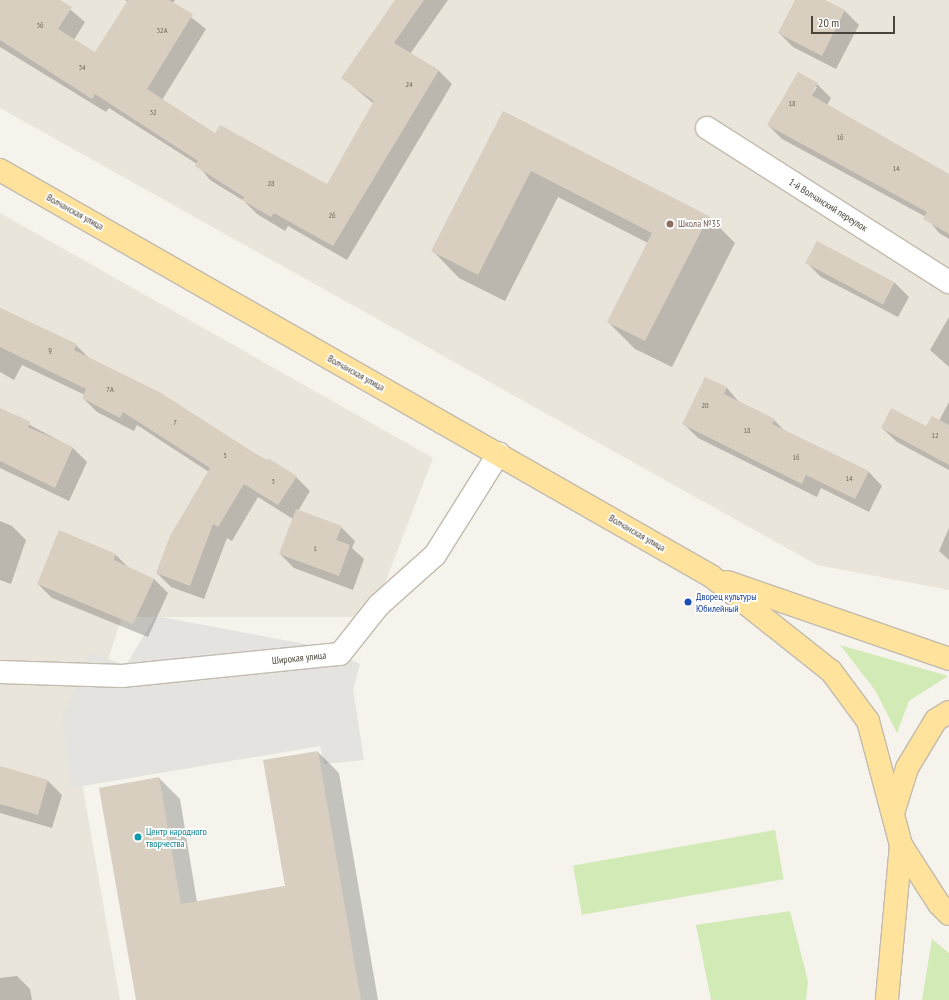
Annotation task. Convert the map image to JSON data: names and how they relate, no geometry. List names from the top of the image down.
{
  "streets": {
    "main road": ["Волчанская улица"],
    "street": ["1-й Волчанский переулок", "Широкая улица"]
  },
  "crossings": [
    ["Волчанская улица", "Широкая улица"]
  ],
  "places": ["Школа №35", "Дворец культуры Юбилейный", "Центр народного творчества"],
  "house_numbers": [
    "36",
    "32А",
    "34",
    "24",
    "18",
    "32",
    "16",
    "14",
    "28",
    "26",
    "9",
    "7А",
    "20",
    "7",
    "18",
    "12",
    "5",
    "16",
    "14",
    "3",
    "1"
  ],
  "scale_bar": "20 m"
}
